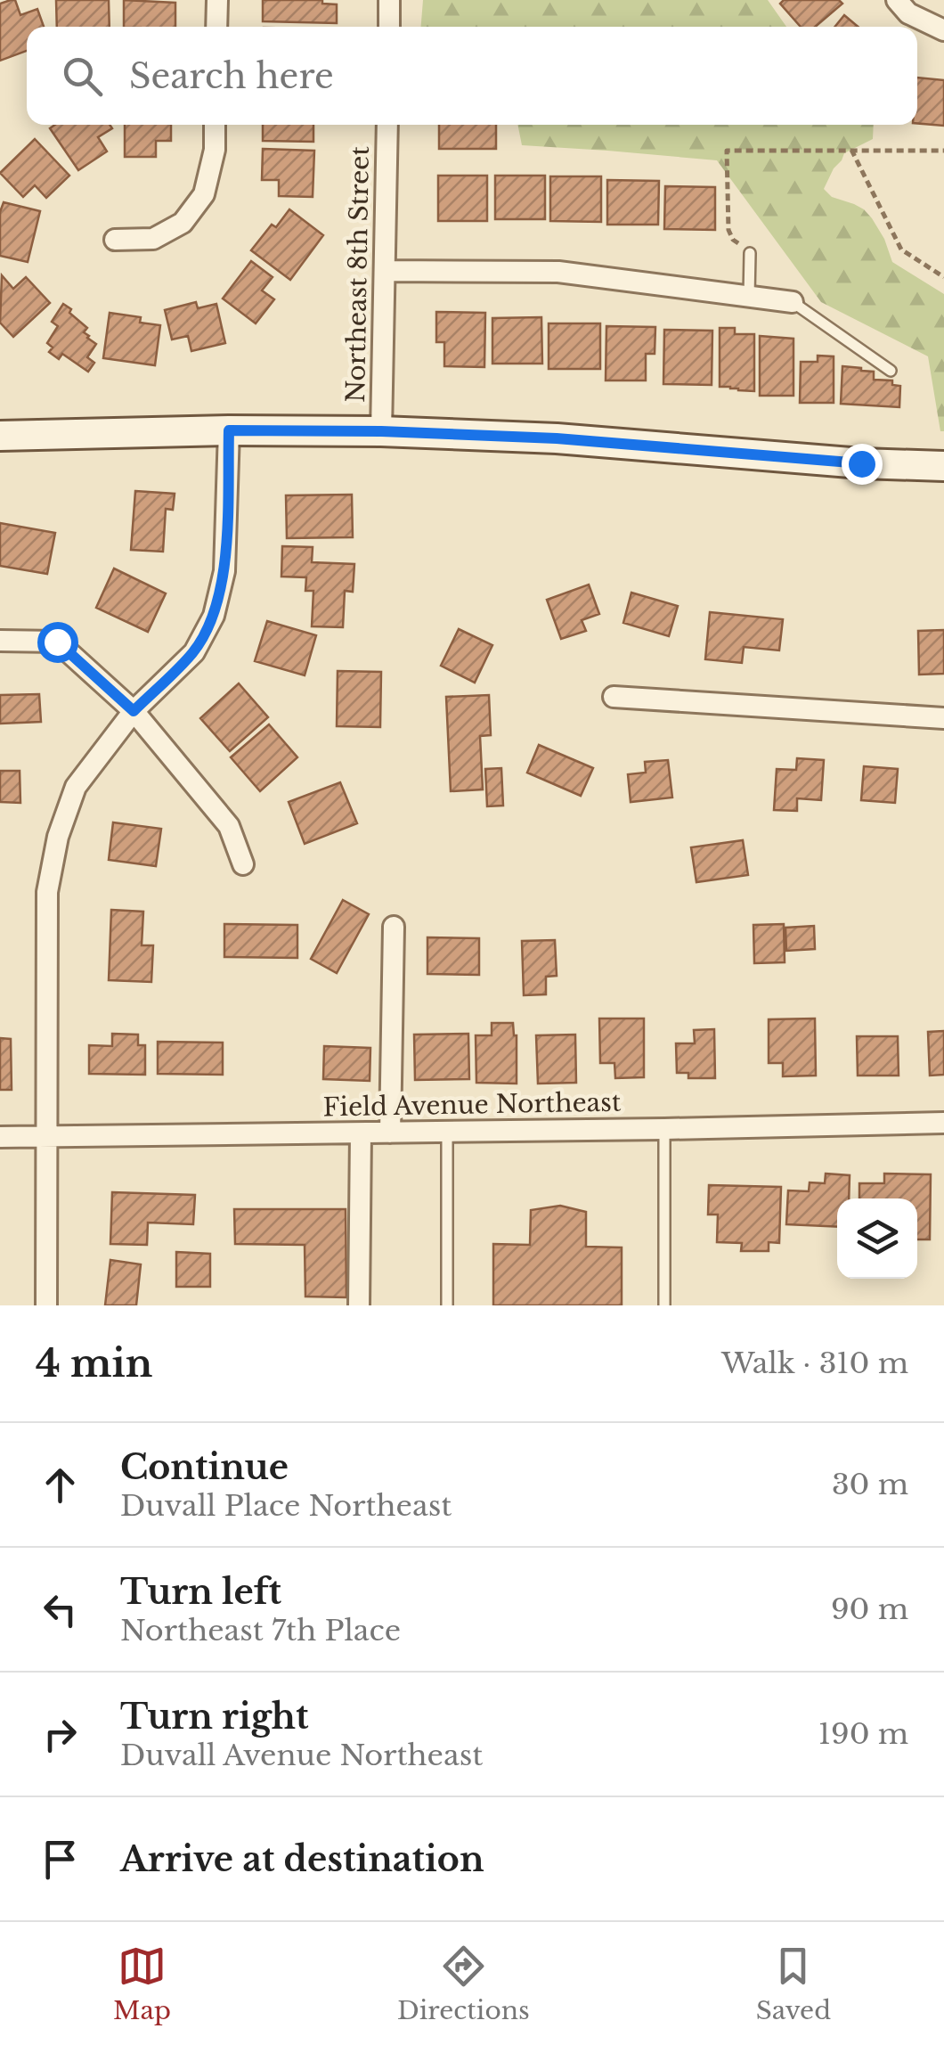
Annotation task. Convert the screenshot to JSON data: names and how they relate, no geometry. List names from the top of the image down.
{
  "streets": {
    "street": ["Northeast 8th Street", "Field Avenue Northeast"]
  },
  "page": {
    "search": "Search here",
    "heading": ["4 min", "Walk · 310 m"],
    "list": [
      ["Continue", "Duvall Place Northeast", "30 m"],
      ["Turn left", "Northeast 7th Place", "90 m"],
      ["Turn right", "Duvall Avenue Northeast", "190 m"],
      "Arrive at destination"
    ],
    "nav": ["Map", "Directions", "Saved"]
  }
}
